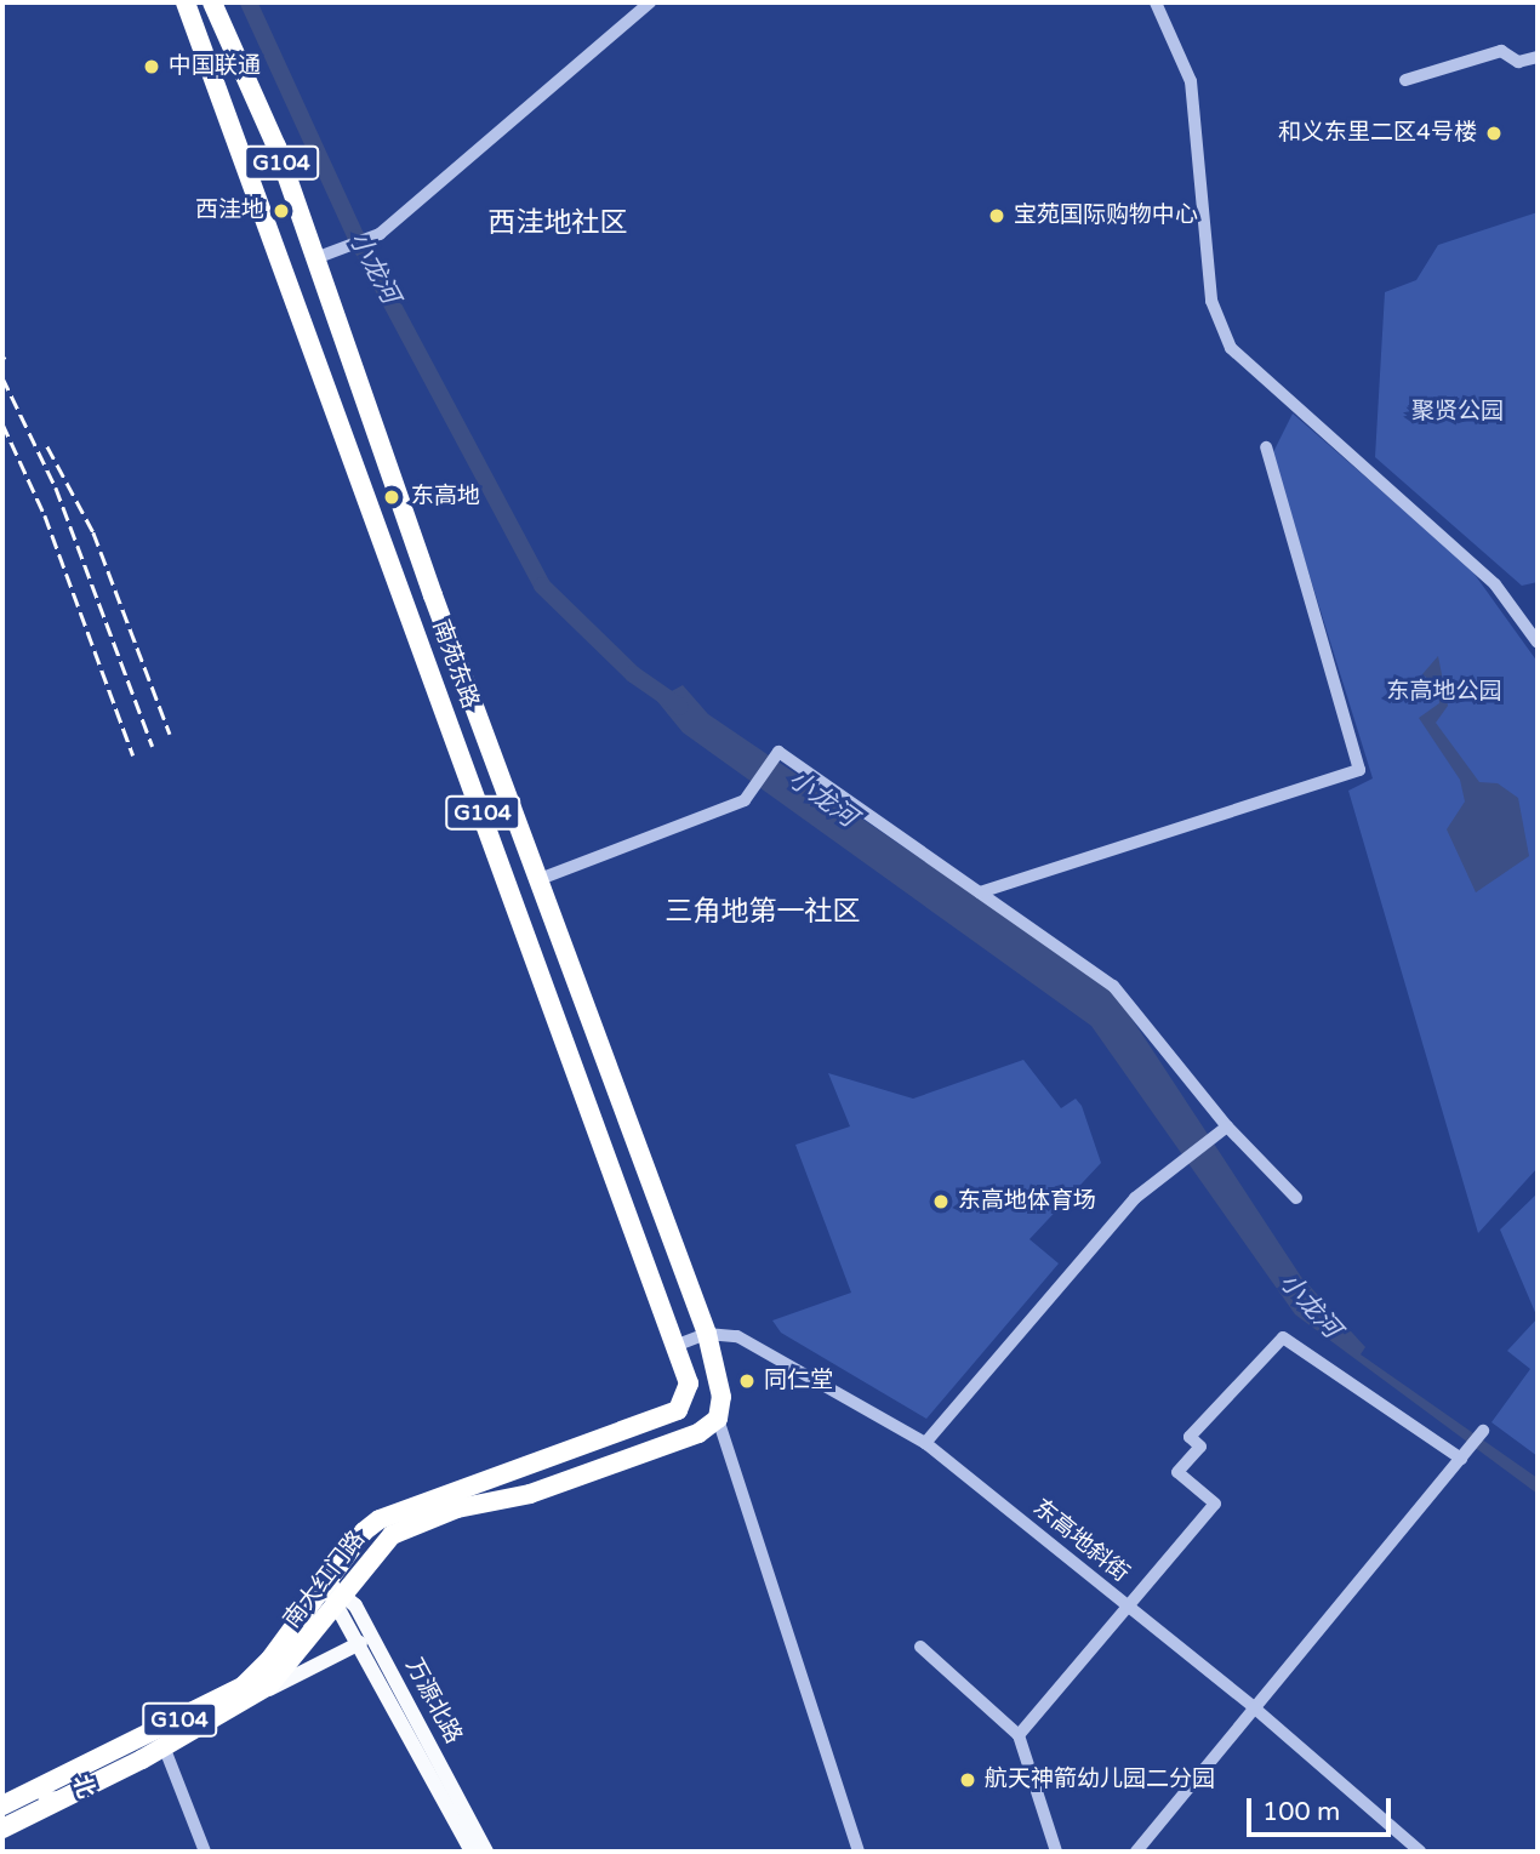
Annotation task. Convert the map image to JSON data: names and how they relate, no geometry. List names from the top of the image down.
{
  "streets": {
    "highway": ["G104", "南苑东路", "南大红门路"],
    "main road": ["万源北路"],
    "street": ["东高地斜街"]
  },
  "crossings": [
    ["G104", "南苑东路"],
    ["G104", "东高地斜街"],
    ["G104", "南大红门路"],
    ["南苑东路", "东高地斜街"],
    ["南苑东路", "南大红门路"],
    ["南大红门路", "万源北路"]
  ],
  "districts": ["西洼地社区", "三角地第一社区"],
  "water": ["小龙河"],
  "parks": ["聚贤公园", "东高地公园"],
  "places": [
    "中国联通",
    "和义东里二区4号楼",
    "西洼地",
    "宝苑国际购物中心",
    "东高地",
    "东高地体育场",
    "同仁堂",
    "航天神箭幼儿园二分园"
  ],
  "scale_bar": "100 m",
  "north": "right"
}
